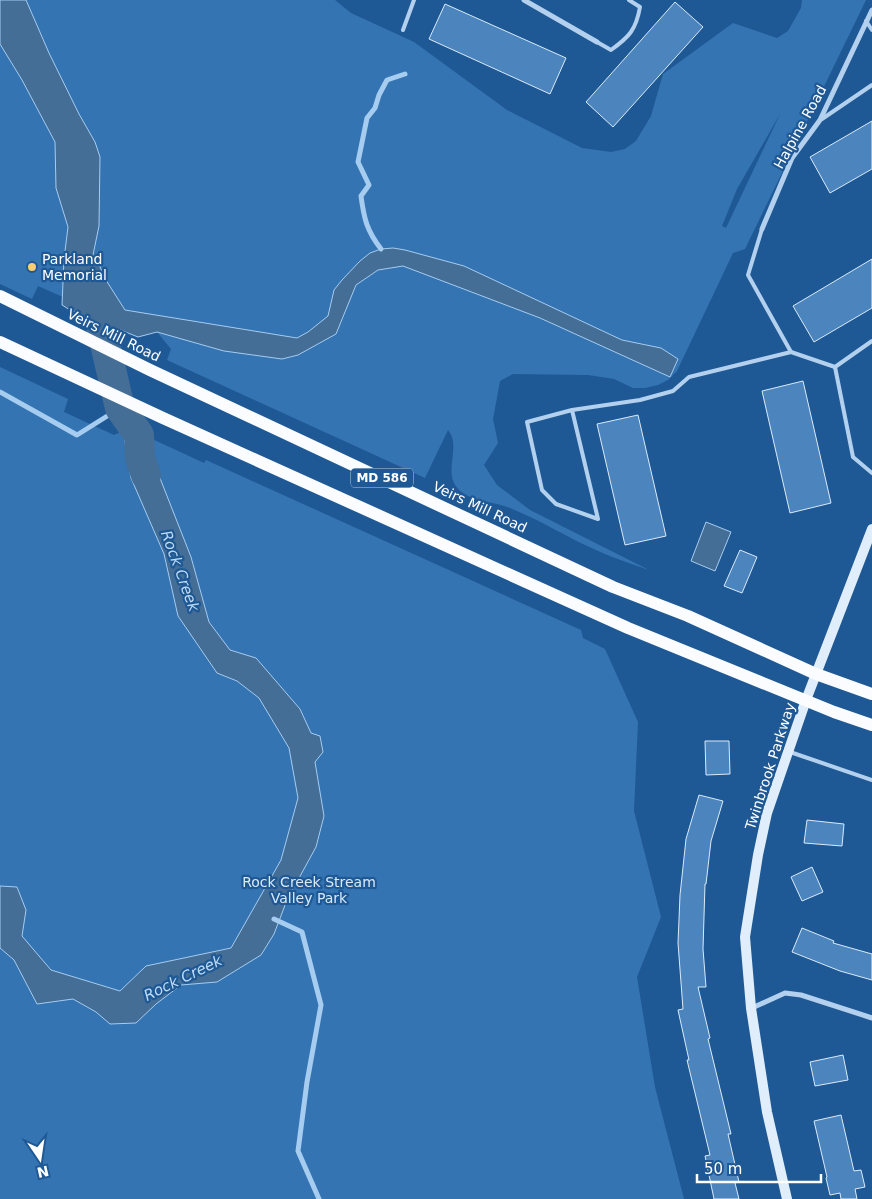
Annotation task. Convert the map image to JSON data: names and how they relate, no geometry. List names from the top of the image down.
{
  "streets": {
    "main road": ["Veirs Mill Road", "MD 586"],
    "street": ["Halpine Road", "Twinbrook Parkway"]
  },
  "crossings": [
    ["Veirs Mill Road", "Twinbrook Parkway"],
    ["MD 586", "Twinbrook Parkway"]
  ],
  "water": ["Rock Creek"],
  "parks": ["Rock Creek Stream Valley Park"],
  "places": ["Parkland Memorial"],
  "scale_bar": "50 m",
  "north": "bottom"
}
